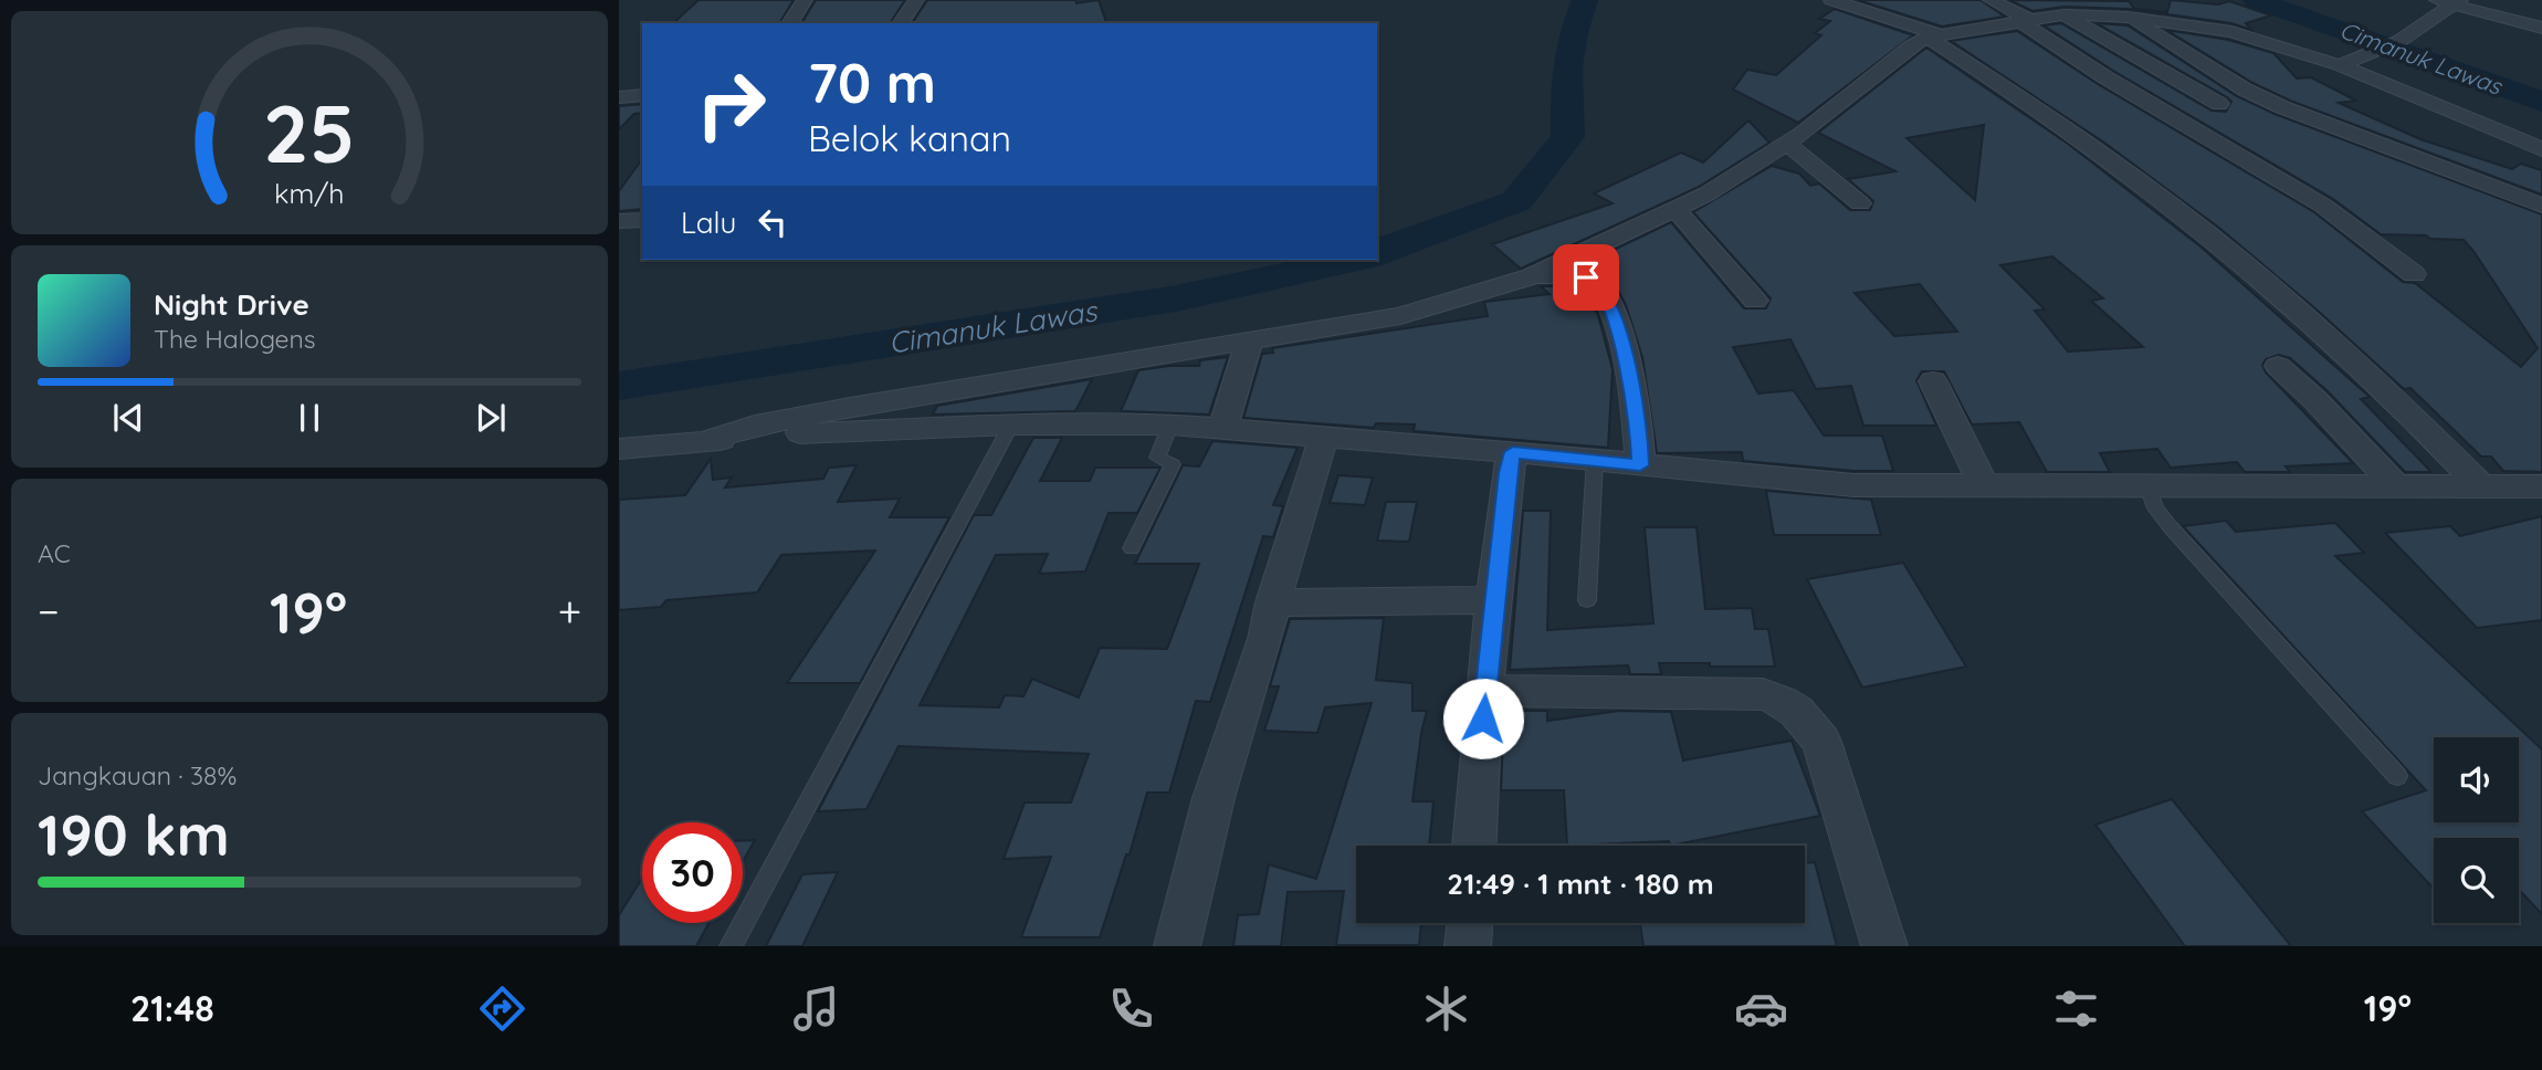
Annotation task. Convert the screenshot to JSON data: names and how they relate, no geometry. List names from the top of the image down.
{
  "water": ["Cimanuk Lawas"],
  "page": {
    "turn": ["70 m", "Belok kanan"],
    "then": "Lalu",
    "song": ["Night Drive", "The Halogens"],
    "tile": [
      "AC",
      ["Jangkauan · 38%", "190 km"]
    ],
    "heat": ["−", "19°", "+"],
    "limit": "30",
    "trip": "21:49 · 1 mnt · 180 m",
    "tabs": ["21:48", "19°"],
    "gauge": ["25", "km/h"]
  }
}
